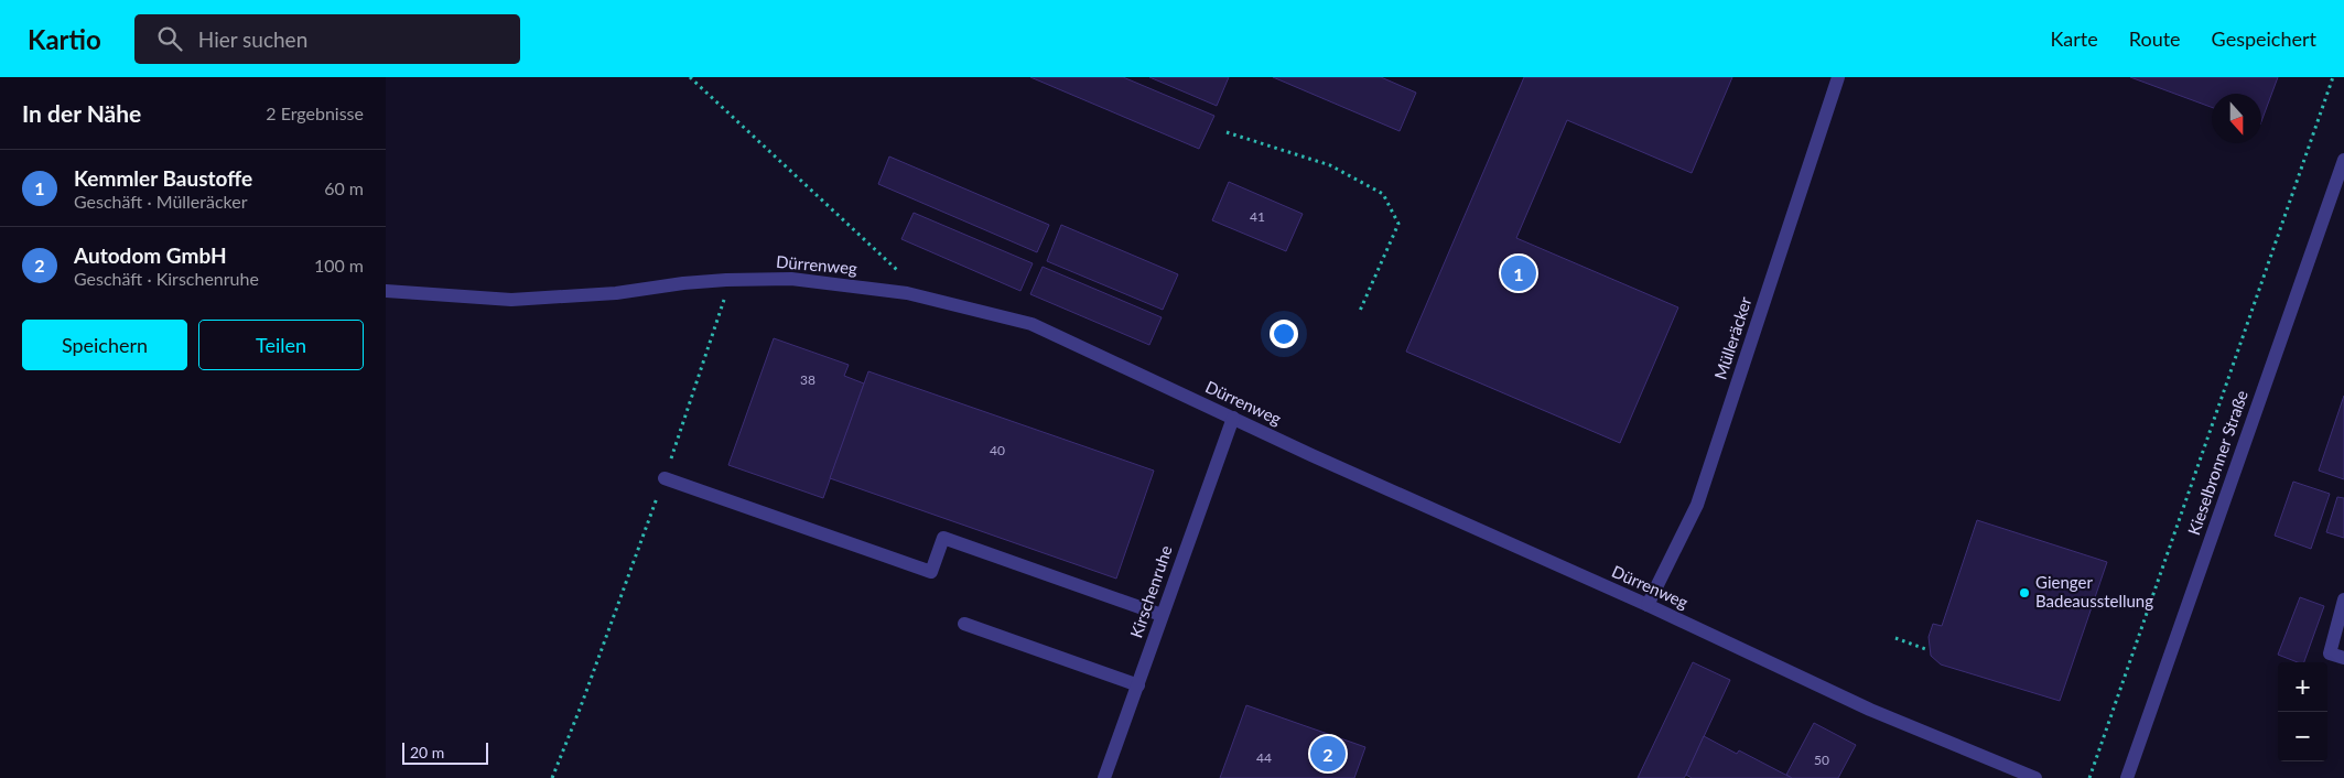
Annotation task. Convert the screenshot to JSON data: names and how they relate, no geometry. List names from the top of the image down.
{
  "streets": {
    "street": [
      "Dürrenweg",
      "Mülleräcker",
      "Kieselbronner Straße",
      "Kirschenruhe"
    ]
  },
  "crossings": [
    ["Dürrenweg", "Mülleräcker"],
    ["Dürrenweg", "Kirschenruhe"]
  ],
  "places": ["Gienger Badeausstellung"],
  "house_numbers": [
    "41",
    "38",
    "40",
    "44",
    "50"
  ],
  "scale_bar": "20 m",
  "north": "bottom",
  "page": {
    "header": "Kartio",
    "search": "Hier suchen",
    "nav": ["Karte", "Route", "Gespeichert"],
    "heading": ["In der Nähe", "2 Ergebnisse"],
    "list": [
      {
        "mark": "1",
        "name": "Kemmler Baustoffe",
        "note": "Geschäft · Mülleräcker",
        "value": "60 m"
      },
      {
        "mark": "2",
        "name": "Autodom GmbH",
        "note": "Geschäft · Kirschenruhe",
        "value": "100 m"
      }
    ],
    "pins": ["1", "2"],
    "buttons": ["Speichern", "Teilen"],
    "map_buttons": ["+", "−"],
    "scale": "20 m"
  }
}
